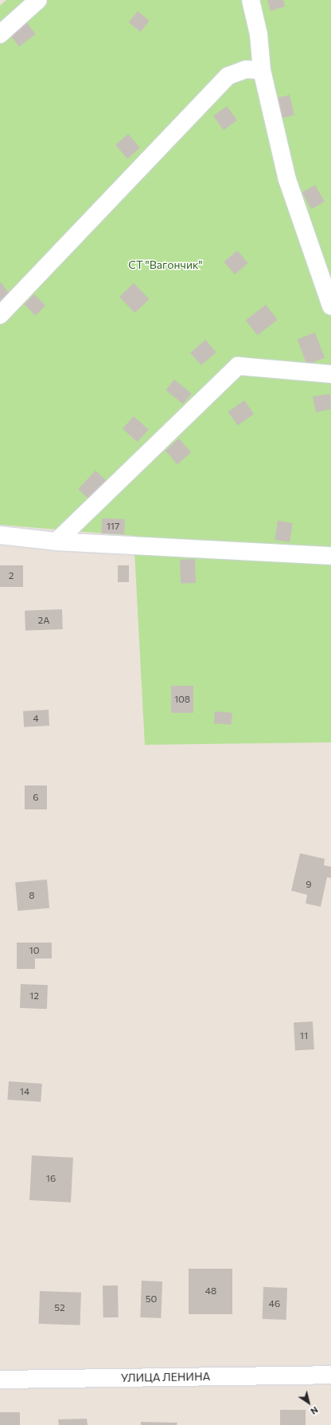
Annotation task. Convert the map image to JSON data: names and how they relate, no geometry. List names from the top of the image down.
{
  "streets": {
    "street": ["УЛИЦА ЛЕНИНА"]
  },
  "parks": ["СТ \"Вагончик\""],
  "house_numbers": [
    "117",
    "2",
    "2А",
    "108",
    "4",
    "6",
    "9",
    "8",
    "10",
    "12",
    "11",
    "14",
    "16",
    "48",
    "50",
    "46",
    "52"
  ],
  "north": "bottom right"
}
